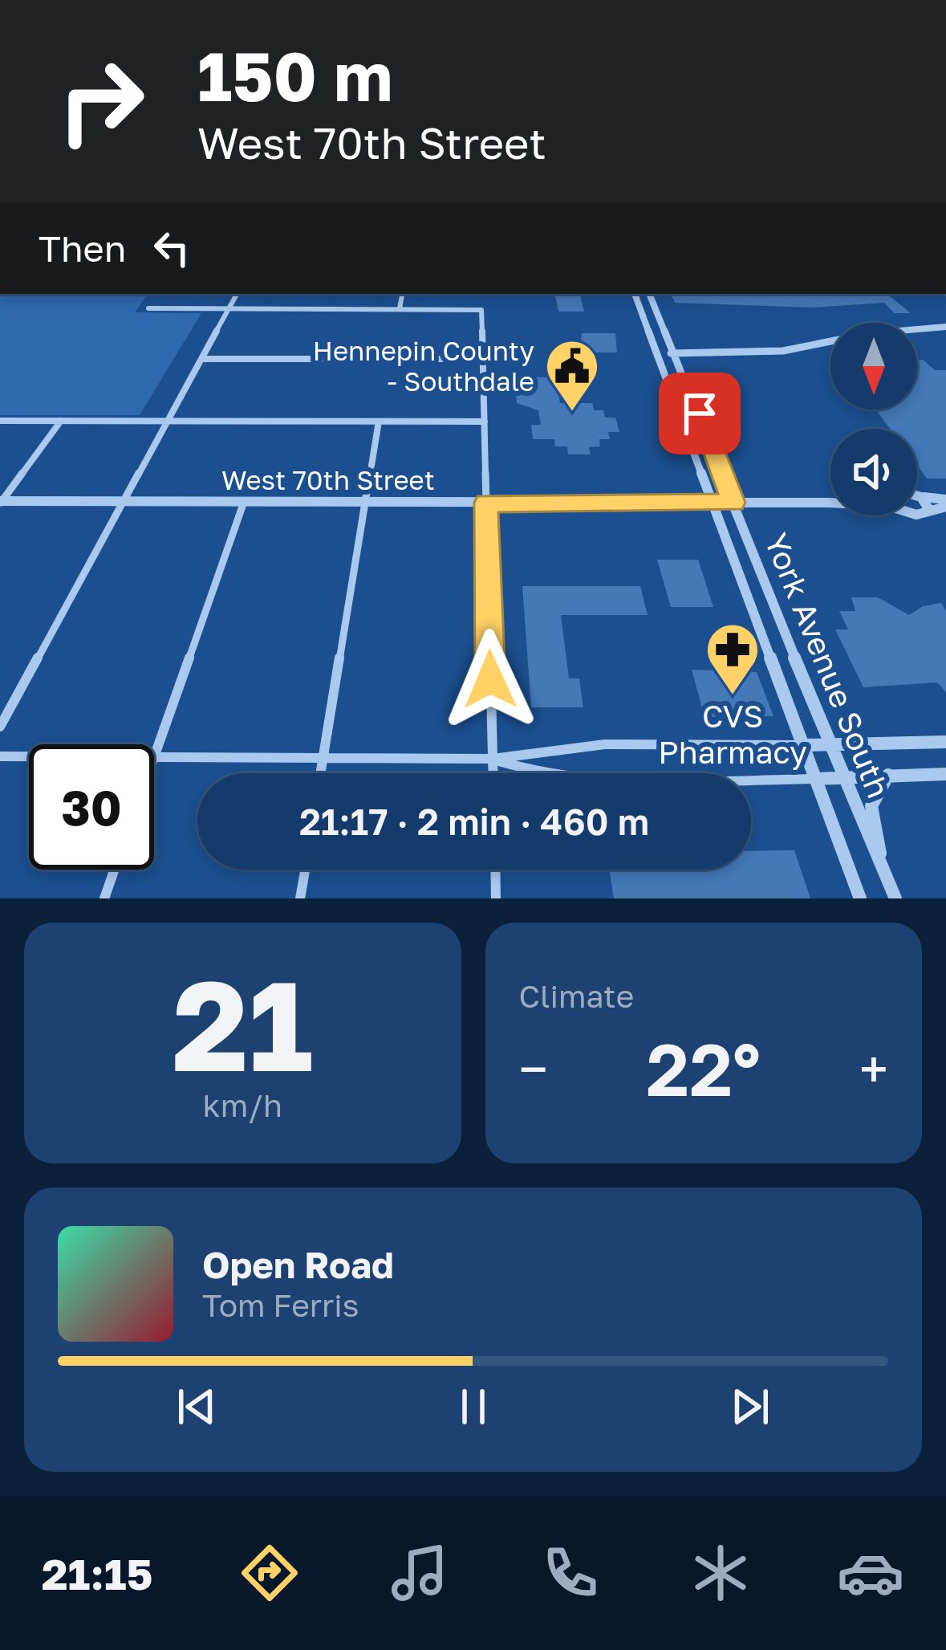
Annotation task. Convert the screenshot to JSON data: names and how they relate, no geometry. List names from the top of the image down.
{
  "streets": {
    "street": ["West 70th Street", "York Avenue South"]
  },
  "crossings": [
    ["West 70th Street", "York Avenue South"]
  ],
  "places": {
    "public building": ["Hennepin County - Southdale"],
    "pharmacy": ["CVS Pharmacy"]
  },
  "north": "bottom",
  "page": {
    "turn": ["150 m", "West 70th Street"],
    "then": "Then",
    "limit": "30",
    "trip": "21:17 · 2 min · 460 m",
    "tile": [
      ["21", "km/h"],
      "Climate"
    ],
    "heat": ["−", "22°", "+"],
    "song": ["Open Road", "Tom Ferris"],
    "tabs": "21:15"
  }
}
